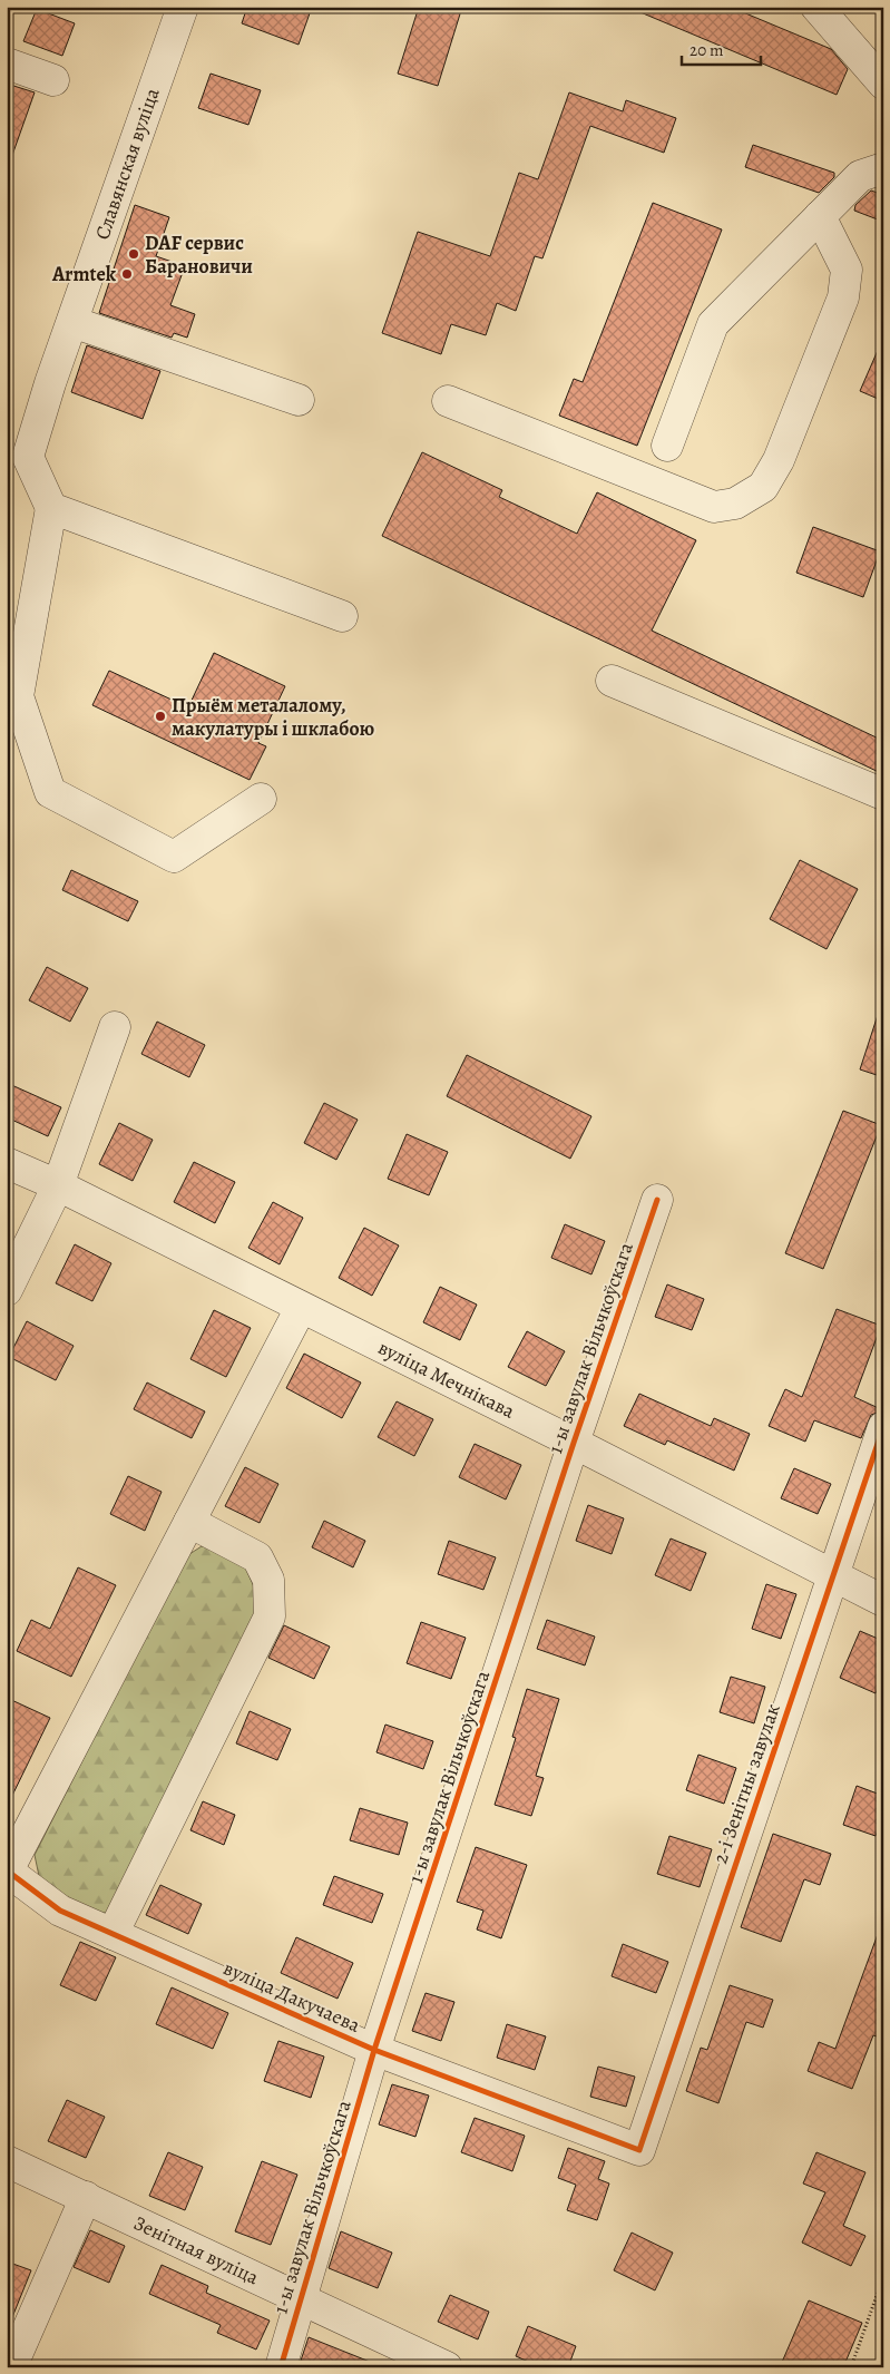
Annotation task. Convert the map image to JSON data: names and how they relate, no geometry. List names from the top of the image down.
{
  "streets": {
    "street": [
      "Славянская вуліца",
      "1-ы завулак Вільчкоўскага",
      "вуліца Мечнікава",
      "2-і Зенітны завулак",
      "вуліца Дакучаева",
      "Зенітная вуліца"
    ]
  },
  "crossings": [
    ["1-ы завулак Вільчкоўскага", "вуліца Мечнікава"],
    ["1-ы завулак Вільчкоўскага", "вуліца Дакучаева"],
    ["1-ы завулак Вільчкоўскага", "Зенітная вуліца"],
    ["вуліца Мечнікава", "2-і Зенітны завулак"],
    ["2-і Зенітны завулак", "вуліца Дакучаева"]
  ],
  "places": ["DAF сервис Барановичи", "Armtek", "Прыём металалому, макулатуры і шклабою"],
  "scale_bar": "20 m"
}
